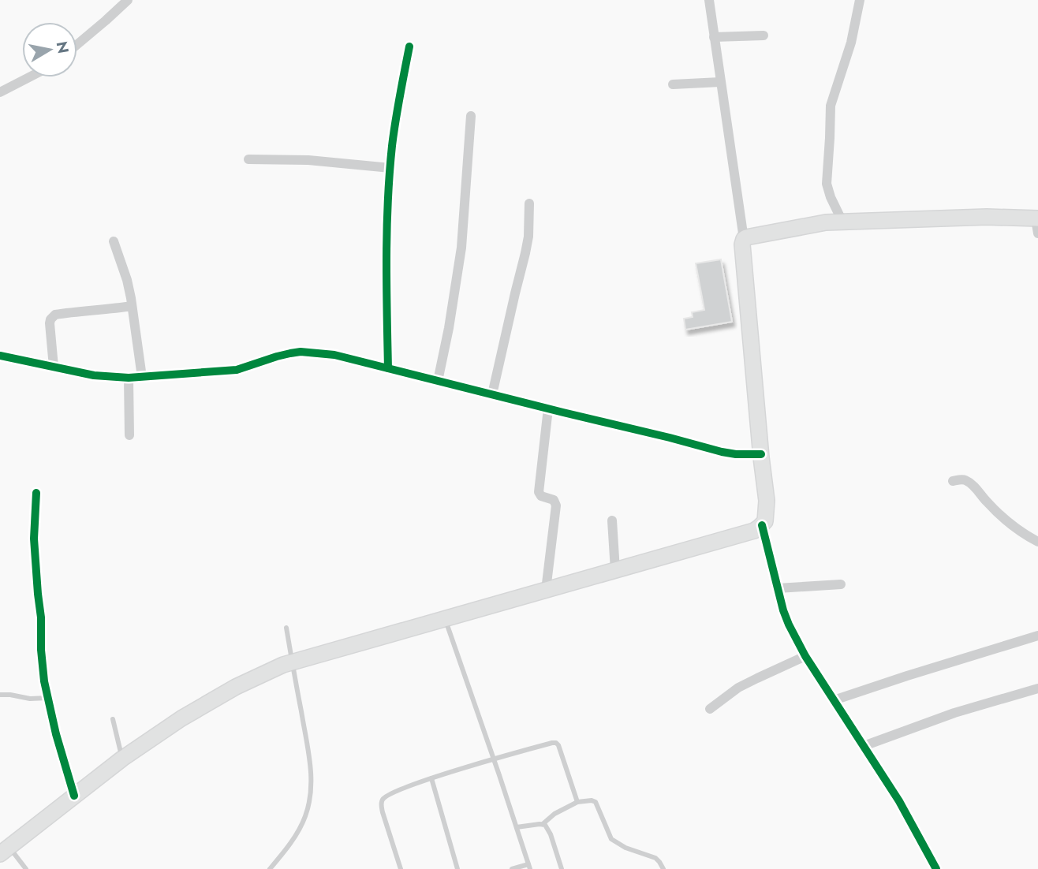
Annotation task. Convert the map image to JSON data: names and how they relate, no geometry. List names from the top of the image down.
{
  "north": "right"
}
